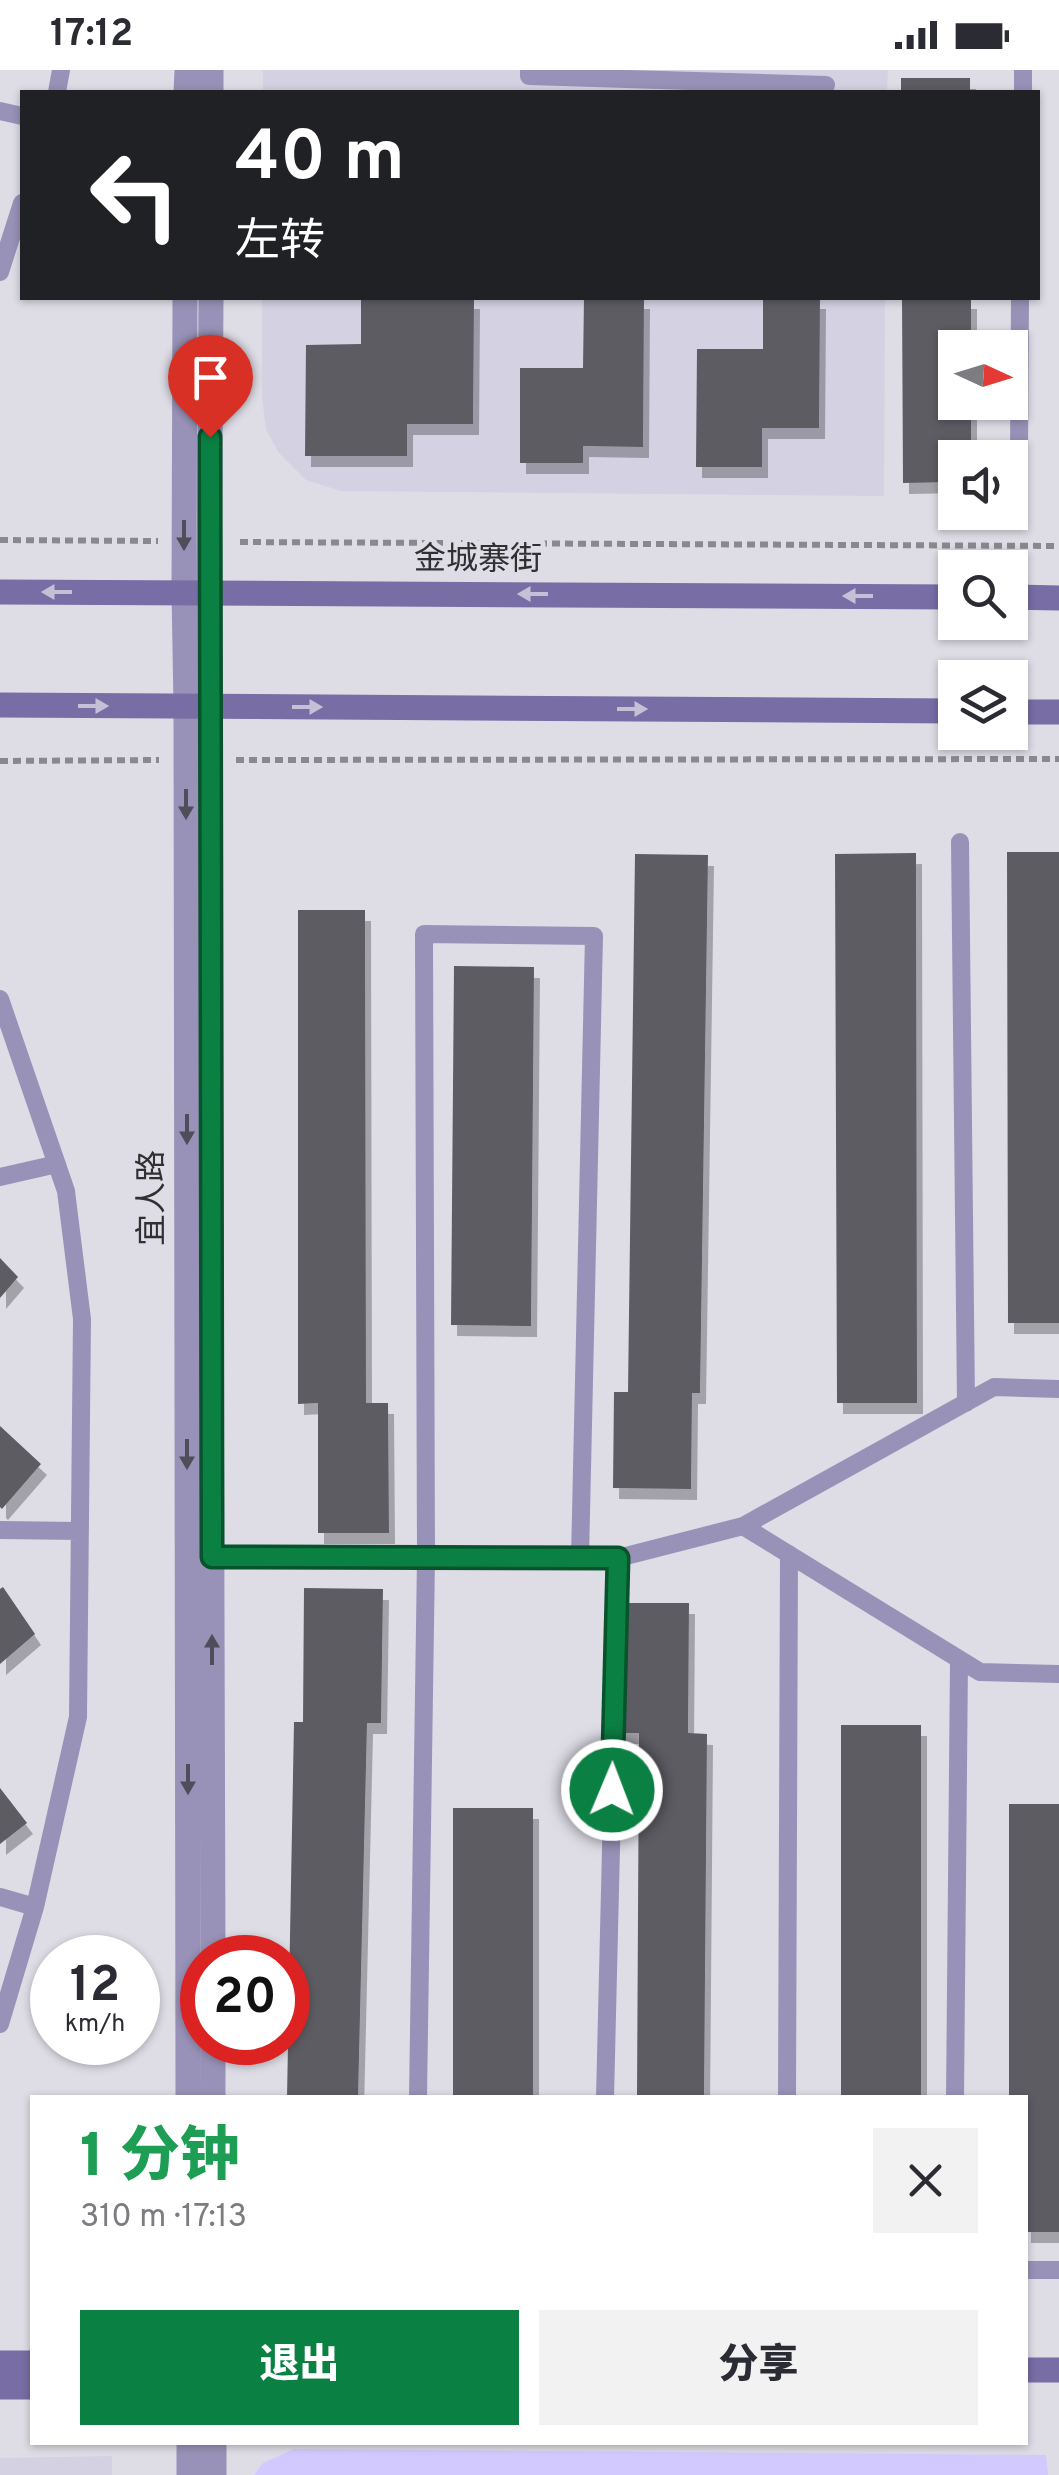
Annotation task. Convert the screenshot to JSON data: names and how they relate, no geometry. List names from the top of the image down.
{
  "streets": {
    "main road": ["金城寨街"],
    "street": ["宜人路"]
  },
  "crossings": [
    ["金城寨街", "宜人路"]
  ],
  "north": "right",
  "page": {
    "status": "17:12",
    "turn": ["40 m", "左转"],
    "speed": "12 km/h",
    "limit": "20",
    "heading": ["1 分钟", "310 m · 17:13"],
    "buttons": ["退出", "分享"]
  }
}
